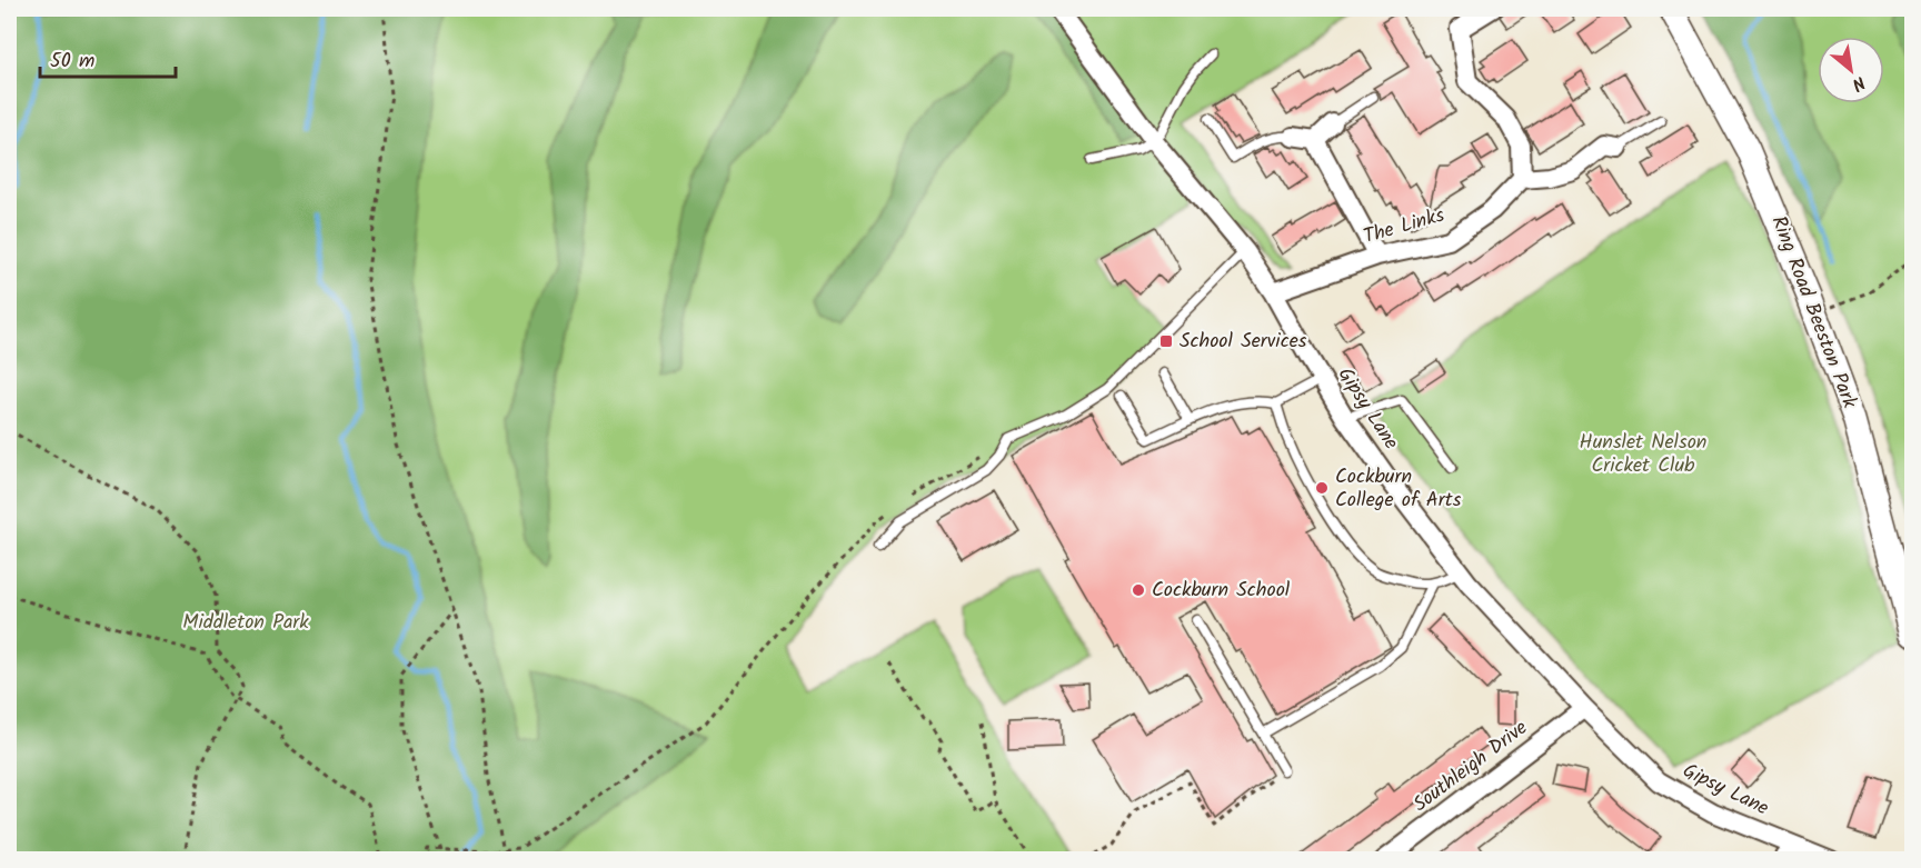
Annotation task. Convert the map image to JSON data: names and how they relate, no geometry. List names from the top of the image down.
{
  "streets": {
    "street": [
      "The Links",
      "Ring Road Beeston Park",
      "Gipsy Lane",
      "Southleigh Drive"
    ]
  },
  "crossings": [
    ["The Links", "Gipsy Lane"],
    ["Gipsy Lane", "Southleigh Drive"]
  ],
  "parks": ["Hunslet Nelson Cricket Club", "Middleton Park"],
  "places": {
    "transit": ["School Services"],
    "other": ["Cockburn College of Arts", "Cockburn School"]
  },
  "scale_bar": "50 m",
  "north": "bottom right"
}
